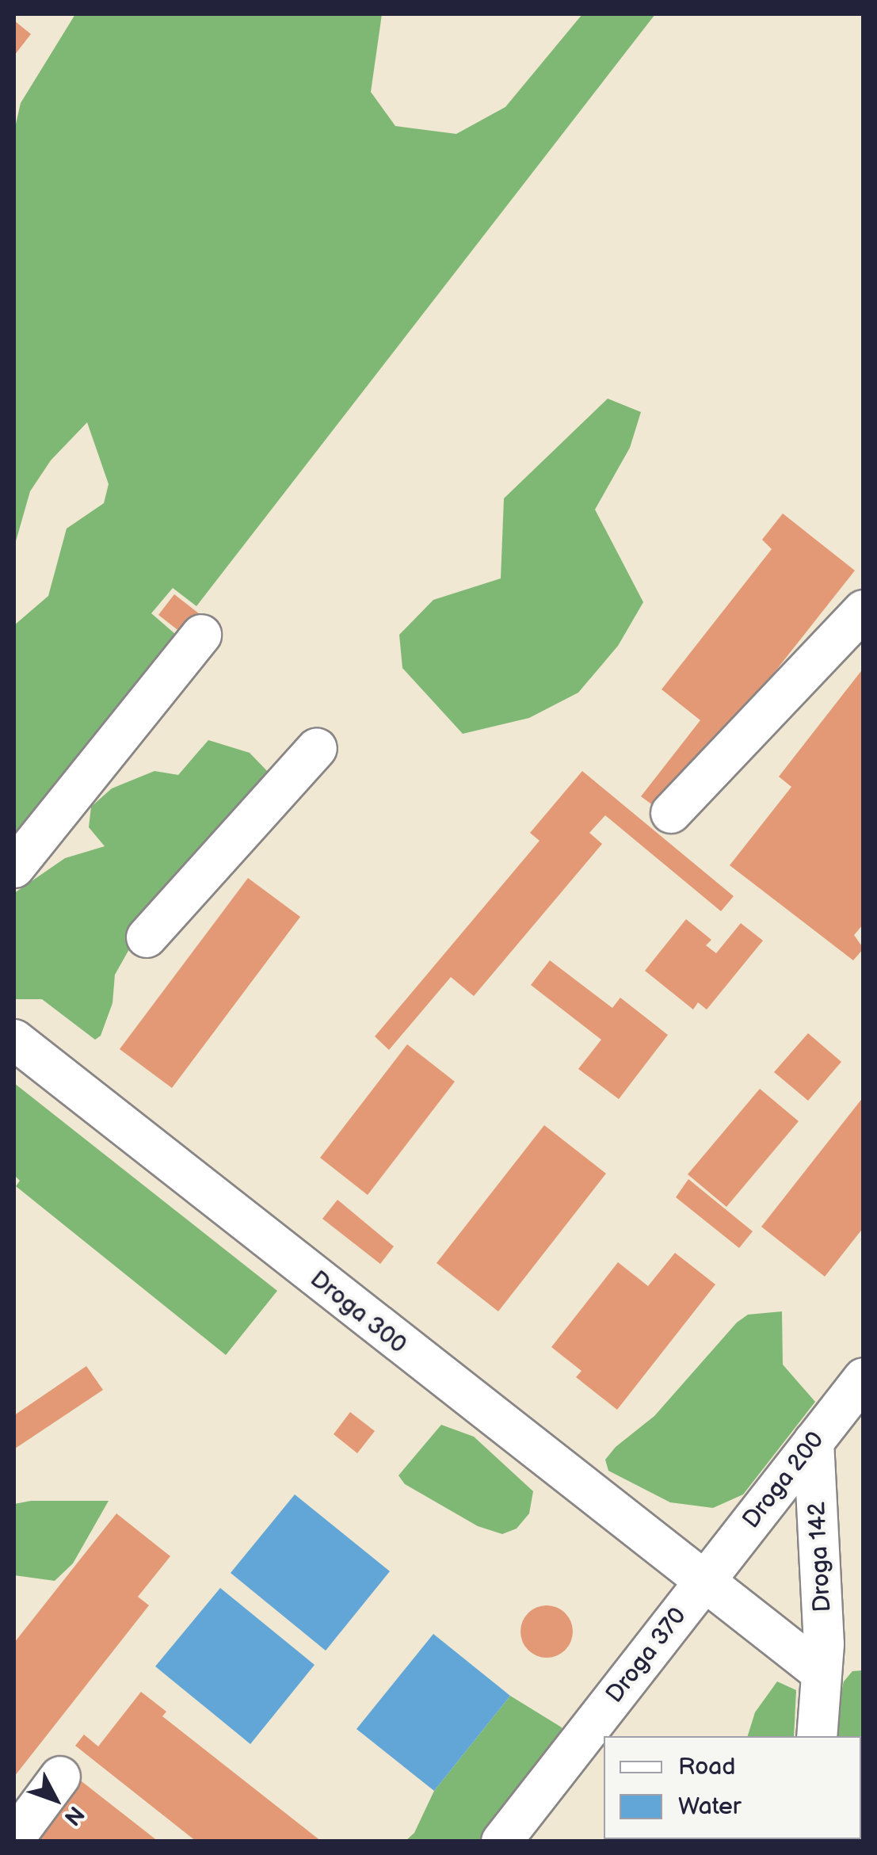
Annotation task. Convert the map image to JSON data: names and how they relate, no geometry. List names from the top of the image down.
{
  "streets": {
    "lane": [
      "Droga 300",
      "Droga 200",
      "Droga 142",
      "Droga 370"
    ]
  },
  "crossings": [
    ["Droga 300", "Droga 200"],
    ["Droga 300", "Droga 370"],
    ["Droga 200", "Droga 142"],
    ["Droga 200", "Droga 370"]
  ],
  "legend": ["Road", "Water"],
  "north": "bottom right"
}
